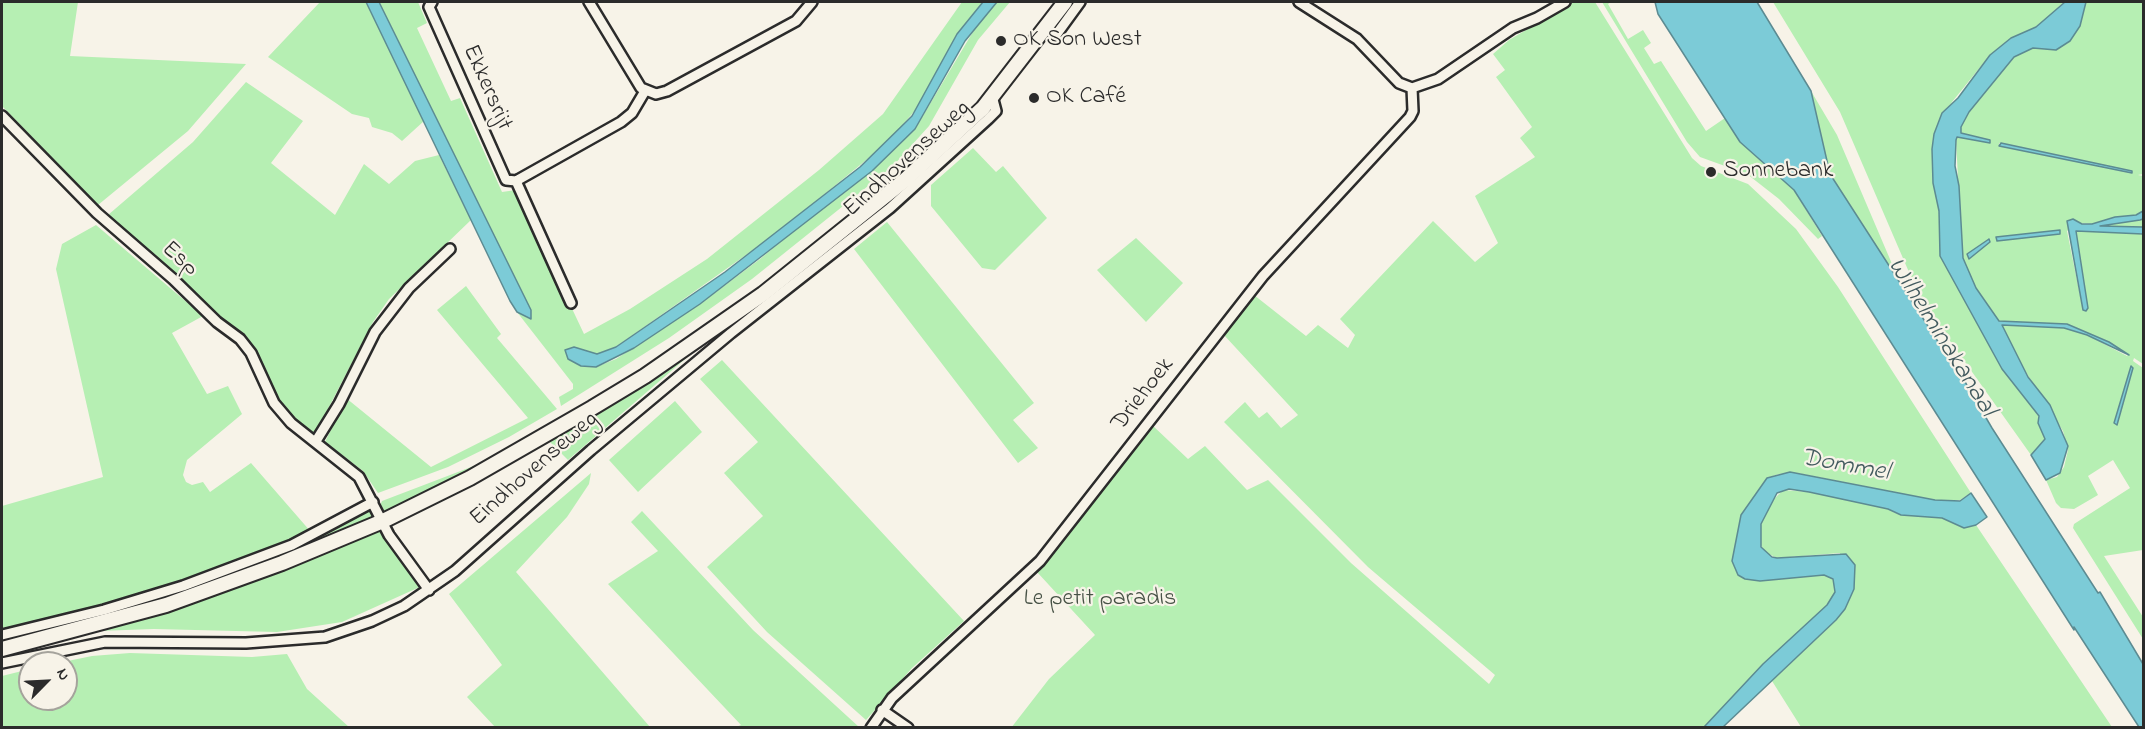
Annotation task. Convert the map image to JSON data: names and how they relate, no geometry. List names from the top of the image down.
{
  "streets": {
    "main road": ["Eindhovenseweg"],
    "street": ["Ekkersrijt", "Esp", "Driehoek"]
  },
  "crossings": [
    ["Eindhovenseweg", "Esp"]
  ],
  "water": ["Wilhelminakanaal", "Dommel"],
  "parks": ["Le petit paradis"],
  "places": ["OK Son West", "OK Café", "Sonnebank"],
  "north": "top right"
}
